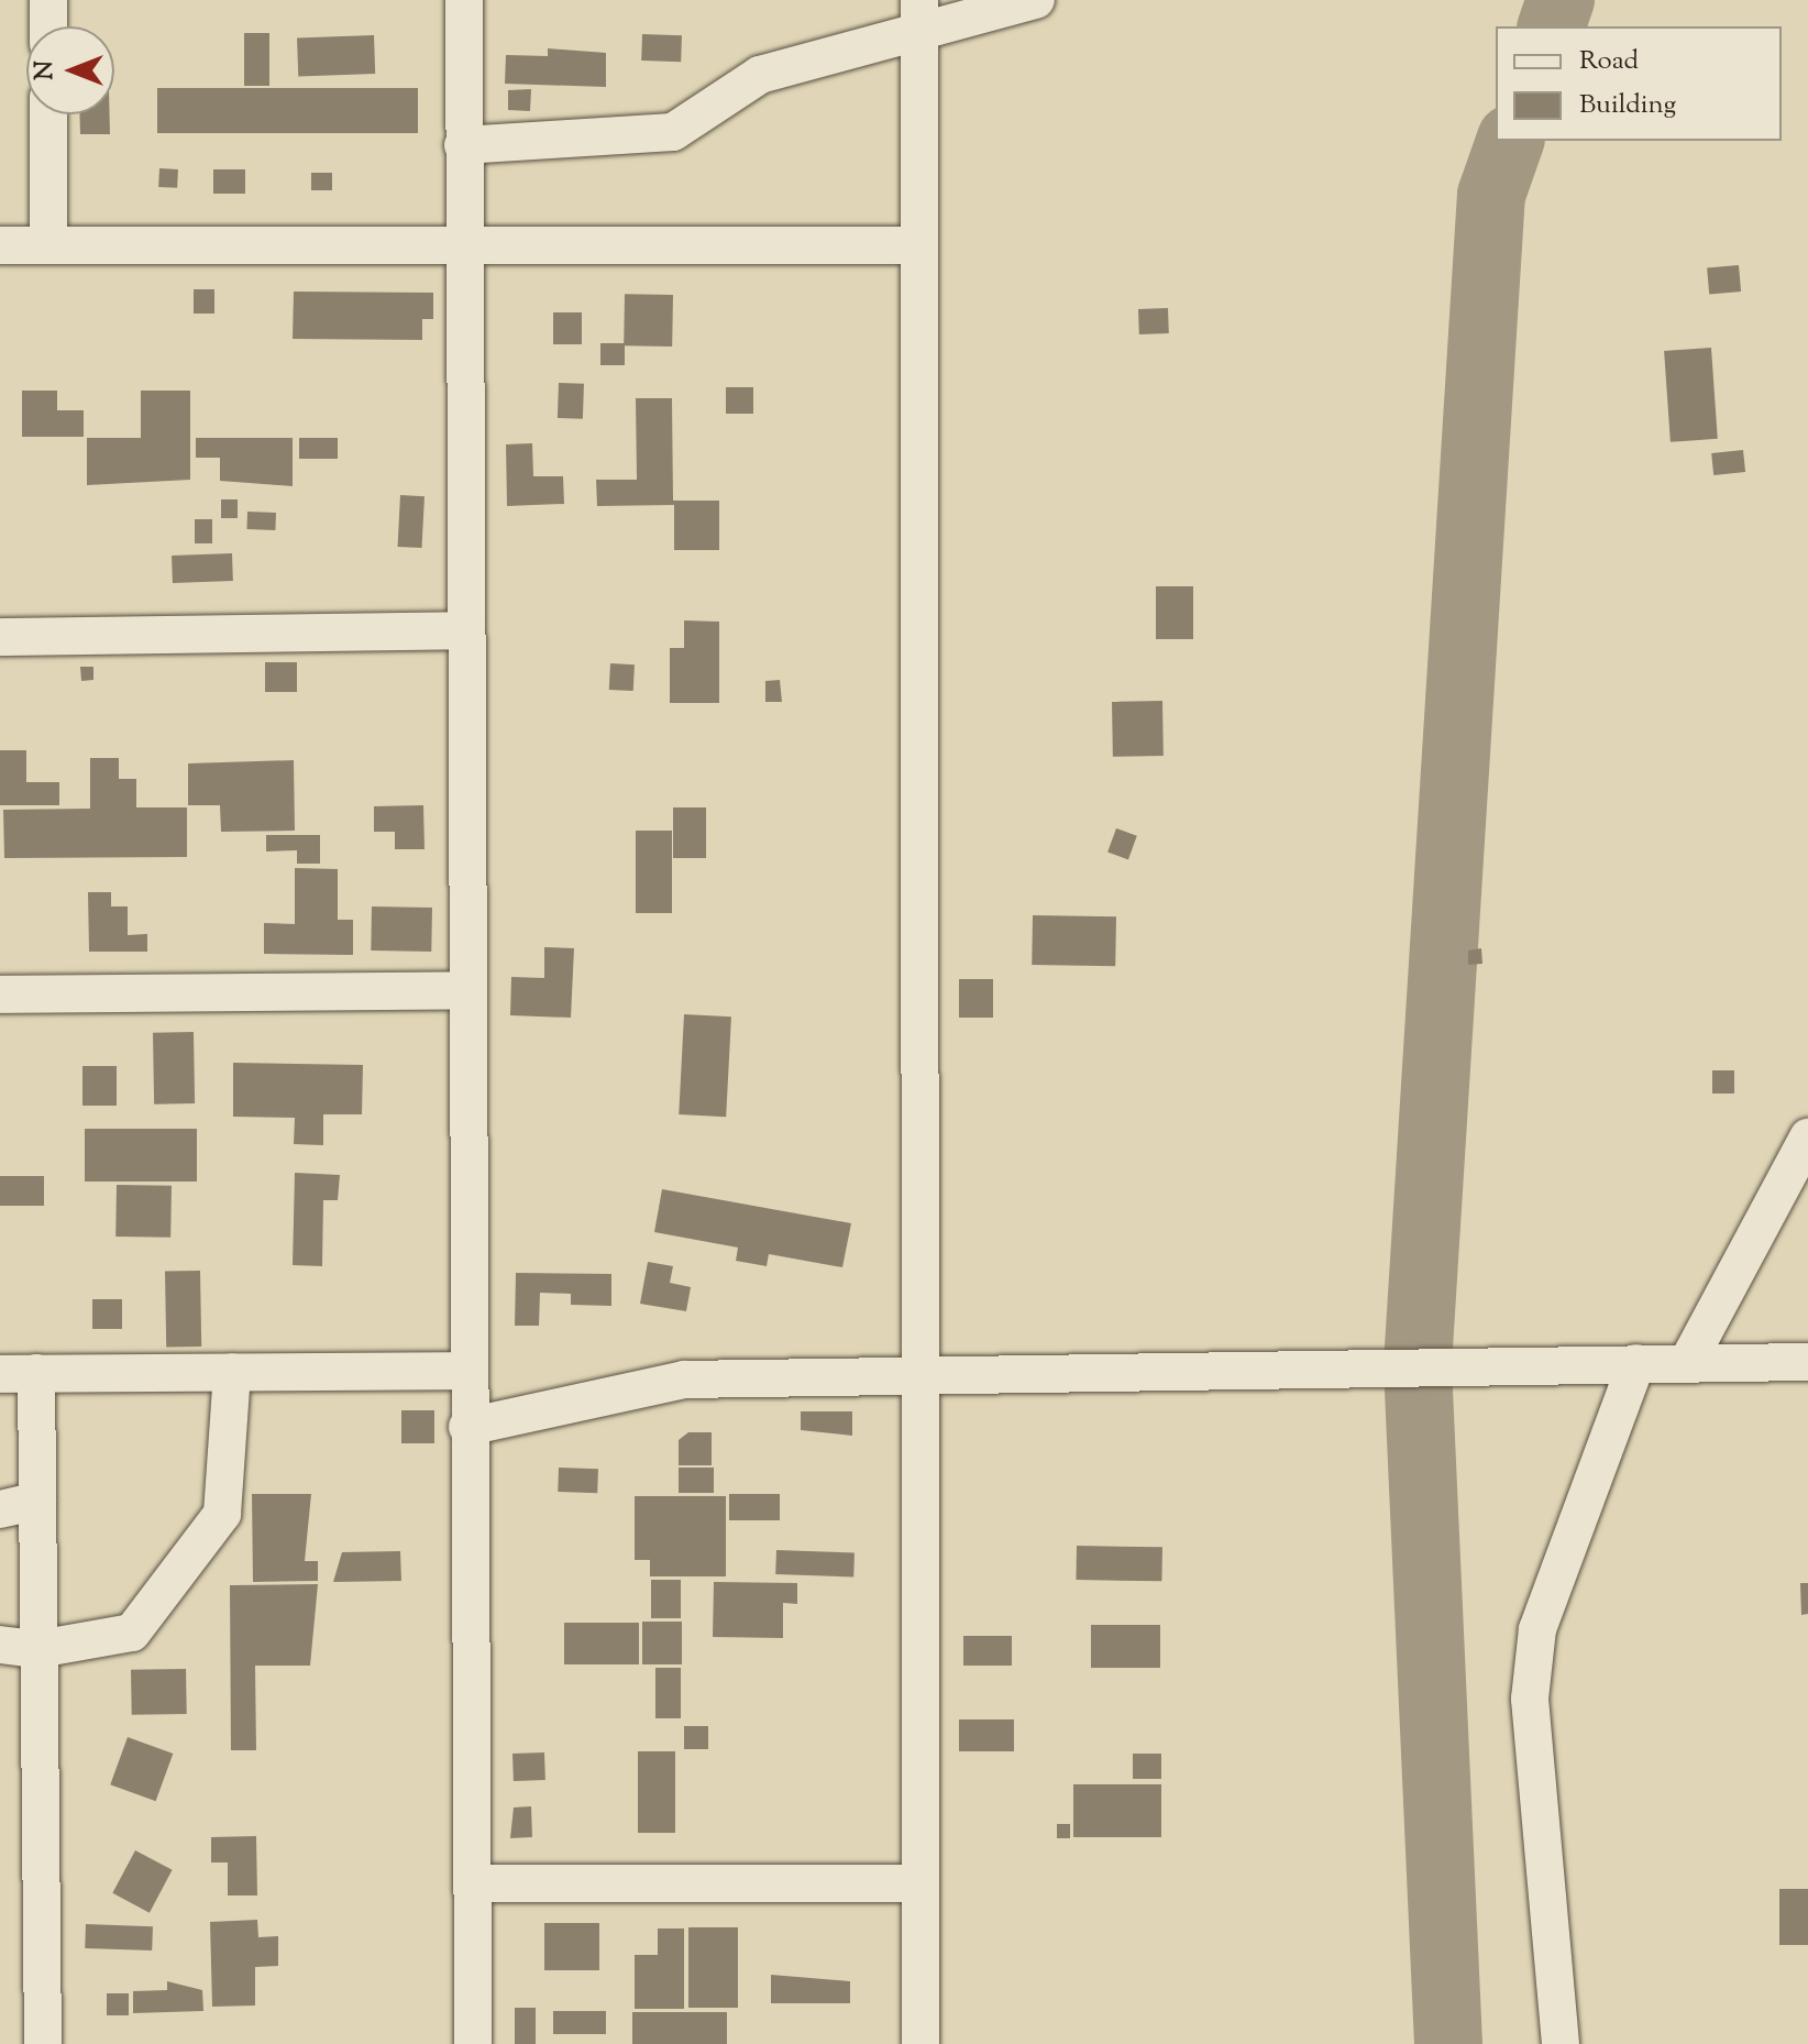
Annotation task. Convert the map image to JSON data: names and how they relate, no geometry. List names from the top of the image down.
{
  "legend": ["Road", "Building"],
  "north": "left"
}
